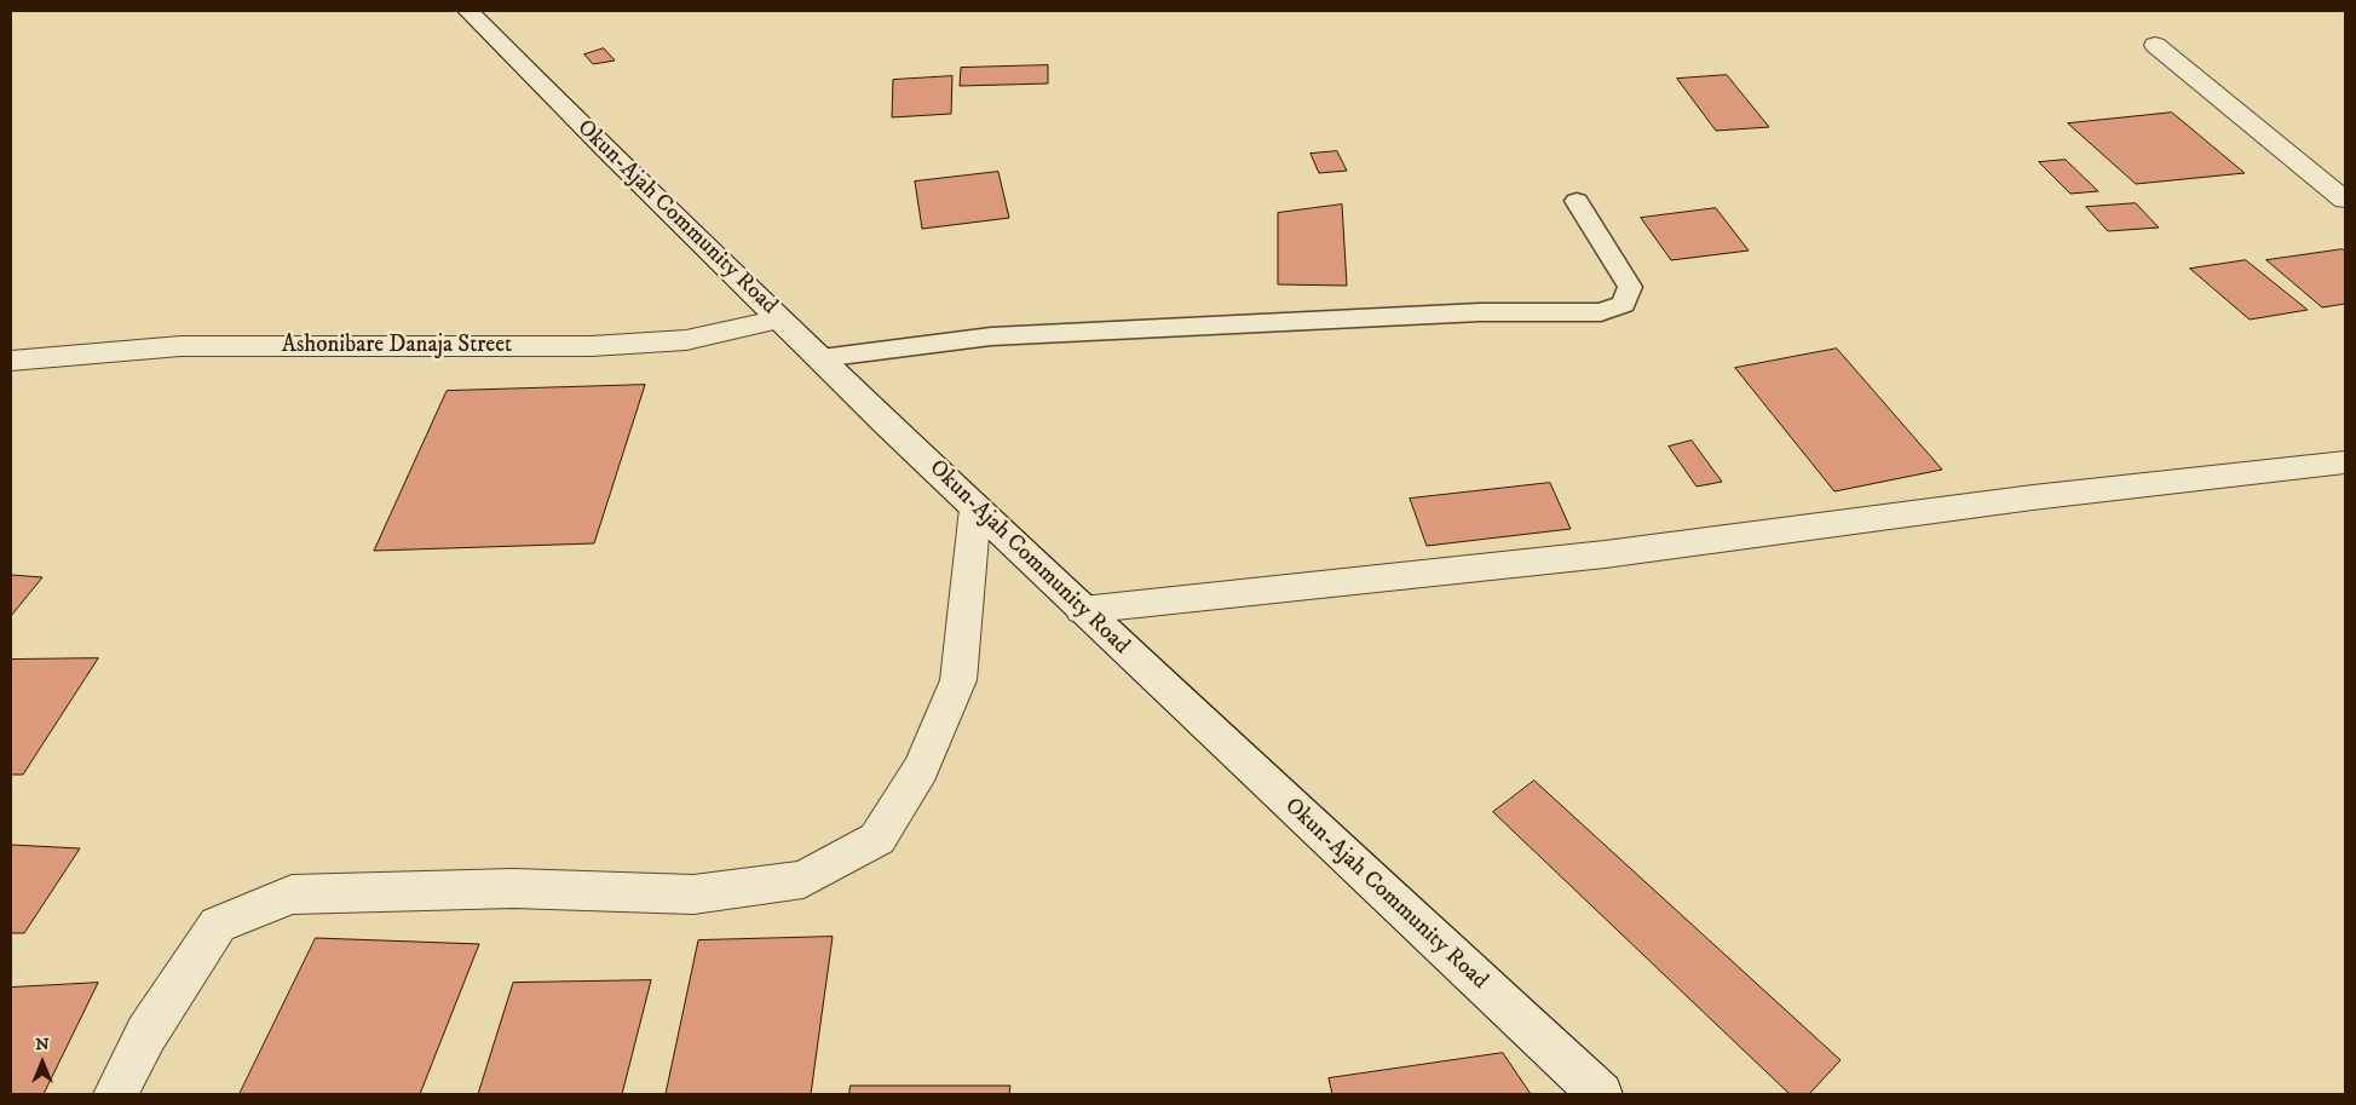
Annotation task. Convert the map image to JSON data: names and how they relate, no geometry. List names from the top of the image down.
{
  "streets": {
    "street": ["Okun-Ajah Community Road", "Ashonibare Danaja Street"]
  },
  "crossings": [
    ["Okun-Ajah Community Road", "Ashonibare Danaja Street"]
  ],
  "north": "top"
}
